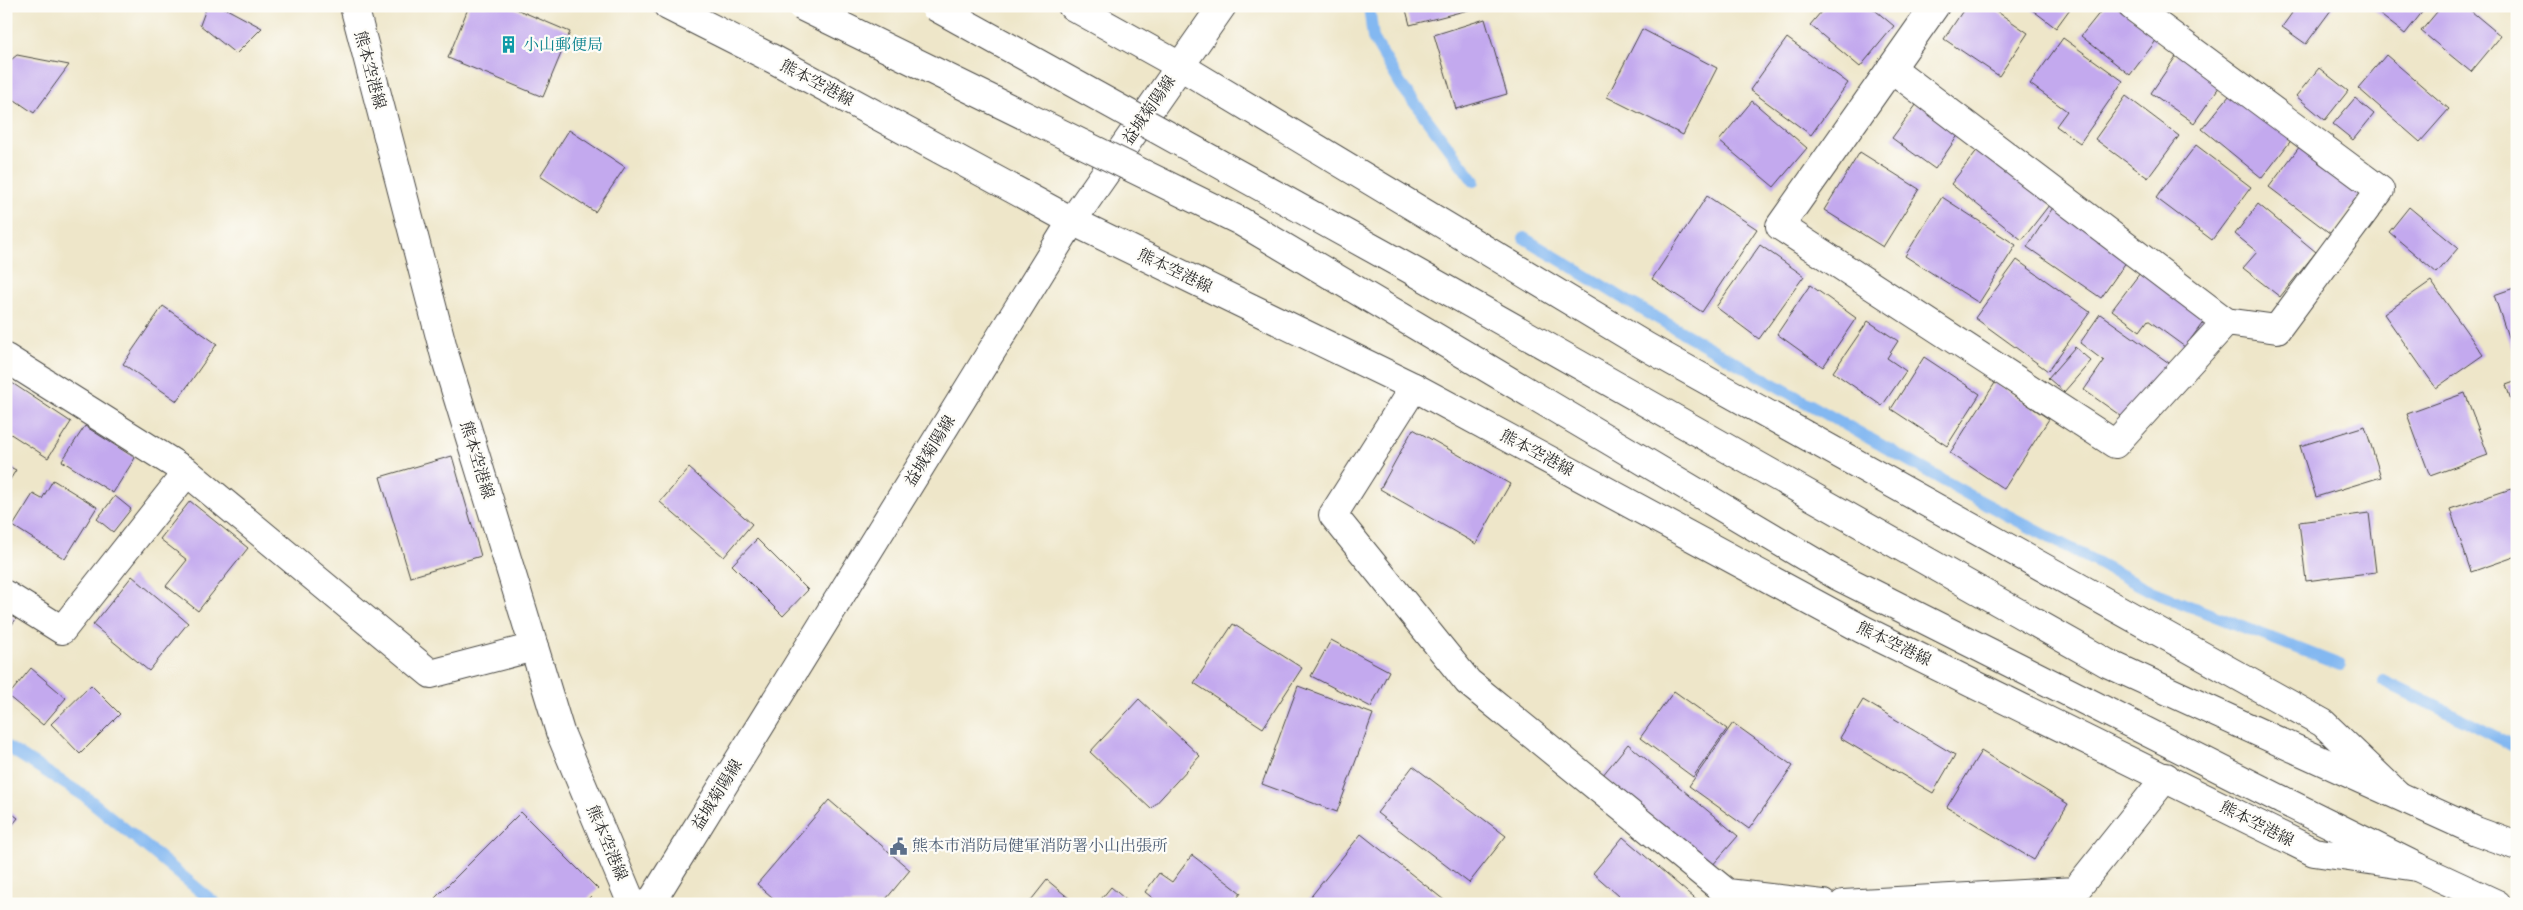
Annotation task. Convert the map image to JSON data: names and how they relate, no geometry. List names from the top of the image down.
{
  "streets": {
    "main road": ["熊本空港線", "益城菊陽線"]
  },
  "crossings": [
    ["熊本空港線", "益城菊陽線"]
  ],
  "places": {
    "building": ["小山郵便局"],
    "public building": ["熊本市消防局健軍消防署小山出張所"]
  }
}
